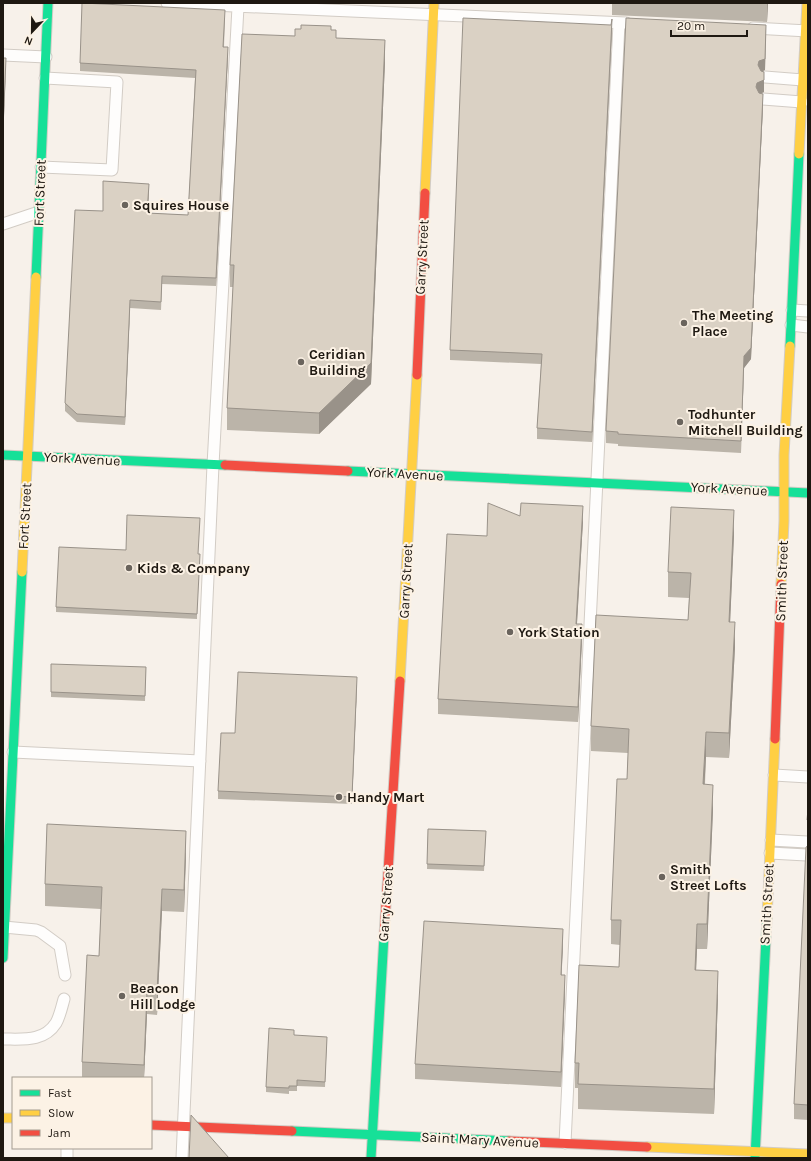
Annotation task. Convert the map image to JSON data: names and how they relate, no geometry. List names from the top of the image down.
{
  "streets": {
    "main road": [
      "Fort Street",
      "Garry Street",
      "York Avenue",
      "Smith Street",
      "Saint Mary Avenue"
    ]
  },
  "crossings": [
    ["Fort Street", "York Avenue"],
    ["Garry Street", "York Avenue"],
    ["Garry Street", "Saint Mary Avenue"],
    ["York Avenue", "Smith Street"],
    ["Smith Street", "Saint Mary Avenue"]
  ],
  "places": [
    "Squires House",
    "The Meeting Place",
    "Ceridian Building",
    "Todhunter Mitchell Building",
    "Kids & Company",
    "York Station",
    "Handy Mart",
    "Smith Street Lofts",
    "Beacon Hill Lodge"
  ],
  "legend": ["Fast", "Slow", "Jam"],
  "scale_bar": "20 m",
  "north": "bottom"
}
